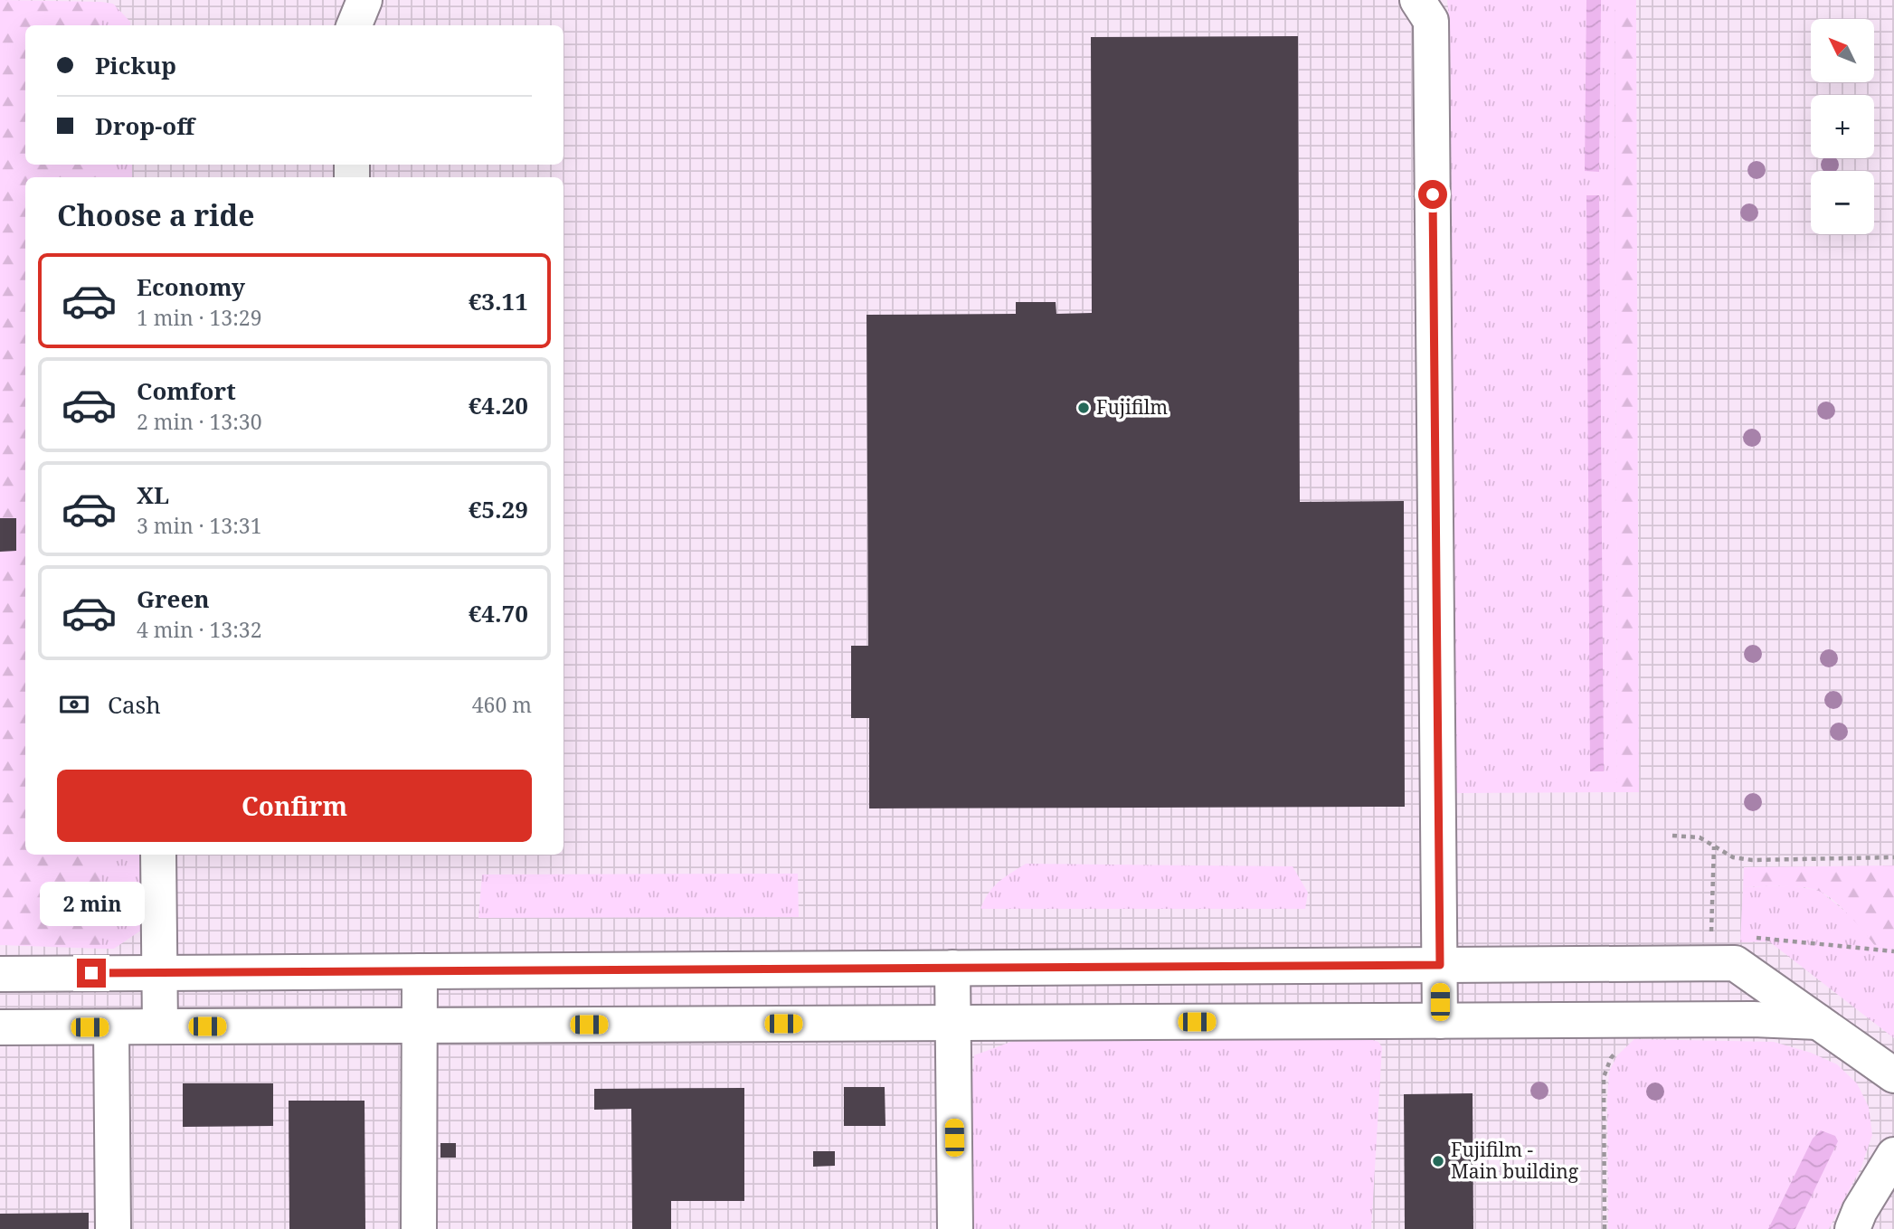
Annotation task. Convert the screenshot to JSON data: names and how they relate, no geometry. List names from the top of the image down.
{
  "places": ["Fujifilm", "Fujifilm - Main building"],
  "north": "top left",
  "page": {
    "map_buttons": ["+", "−"],
    "banner": ["Pickup", "Drop-off"],
    "heading": "Choose a ride",
    "list": [
      {
        "name": "Economy",
        "note": "1 min · 13:29",
        "value": "€3.11"
      },
      {
        "name": "Comfort",
        "note": "2 min · 13:30",
        "value": "€4.20"
      },
      {
        "name": "XL",
        "note": "3 min · 13:31",
        "value": "€5.29"
      },
      {
        "name": "Green",
        "note": "4 min · 13:32",
        "value": "€4.70"
      }
    ],
    "pay": ["Cash", "460 m"],
    "buttons": "Confirm",
    "bubble": "2 min"
  }
}
